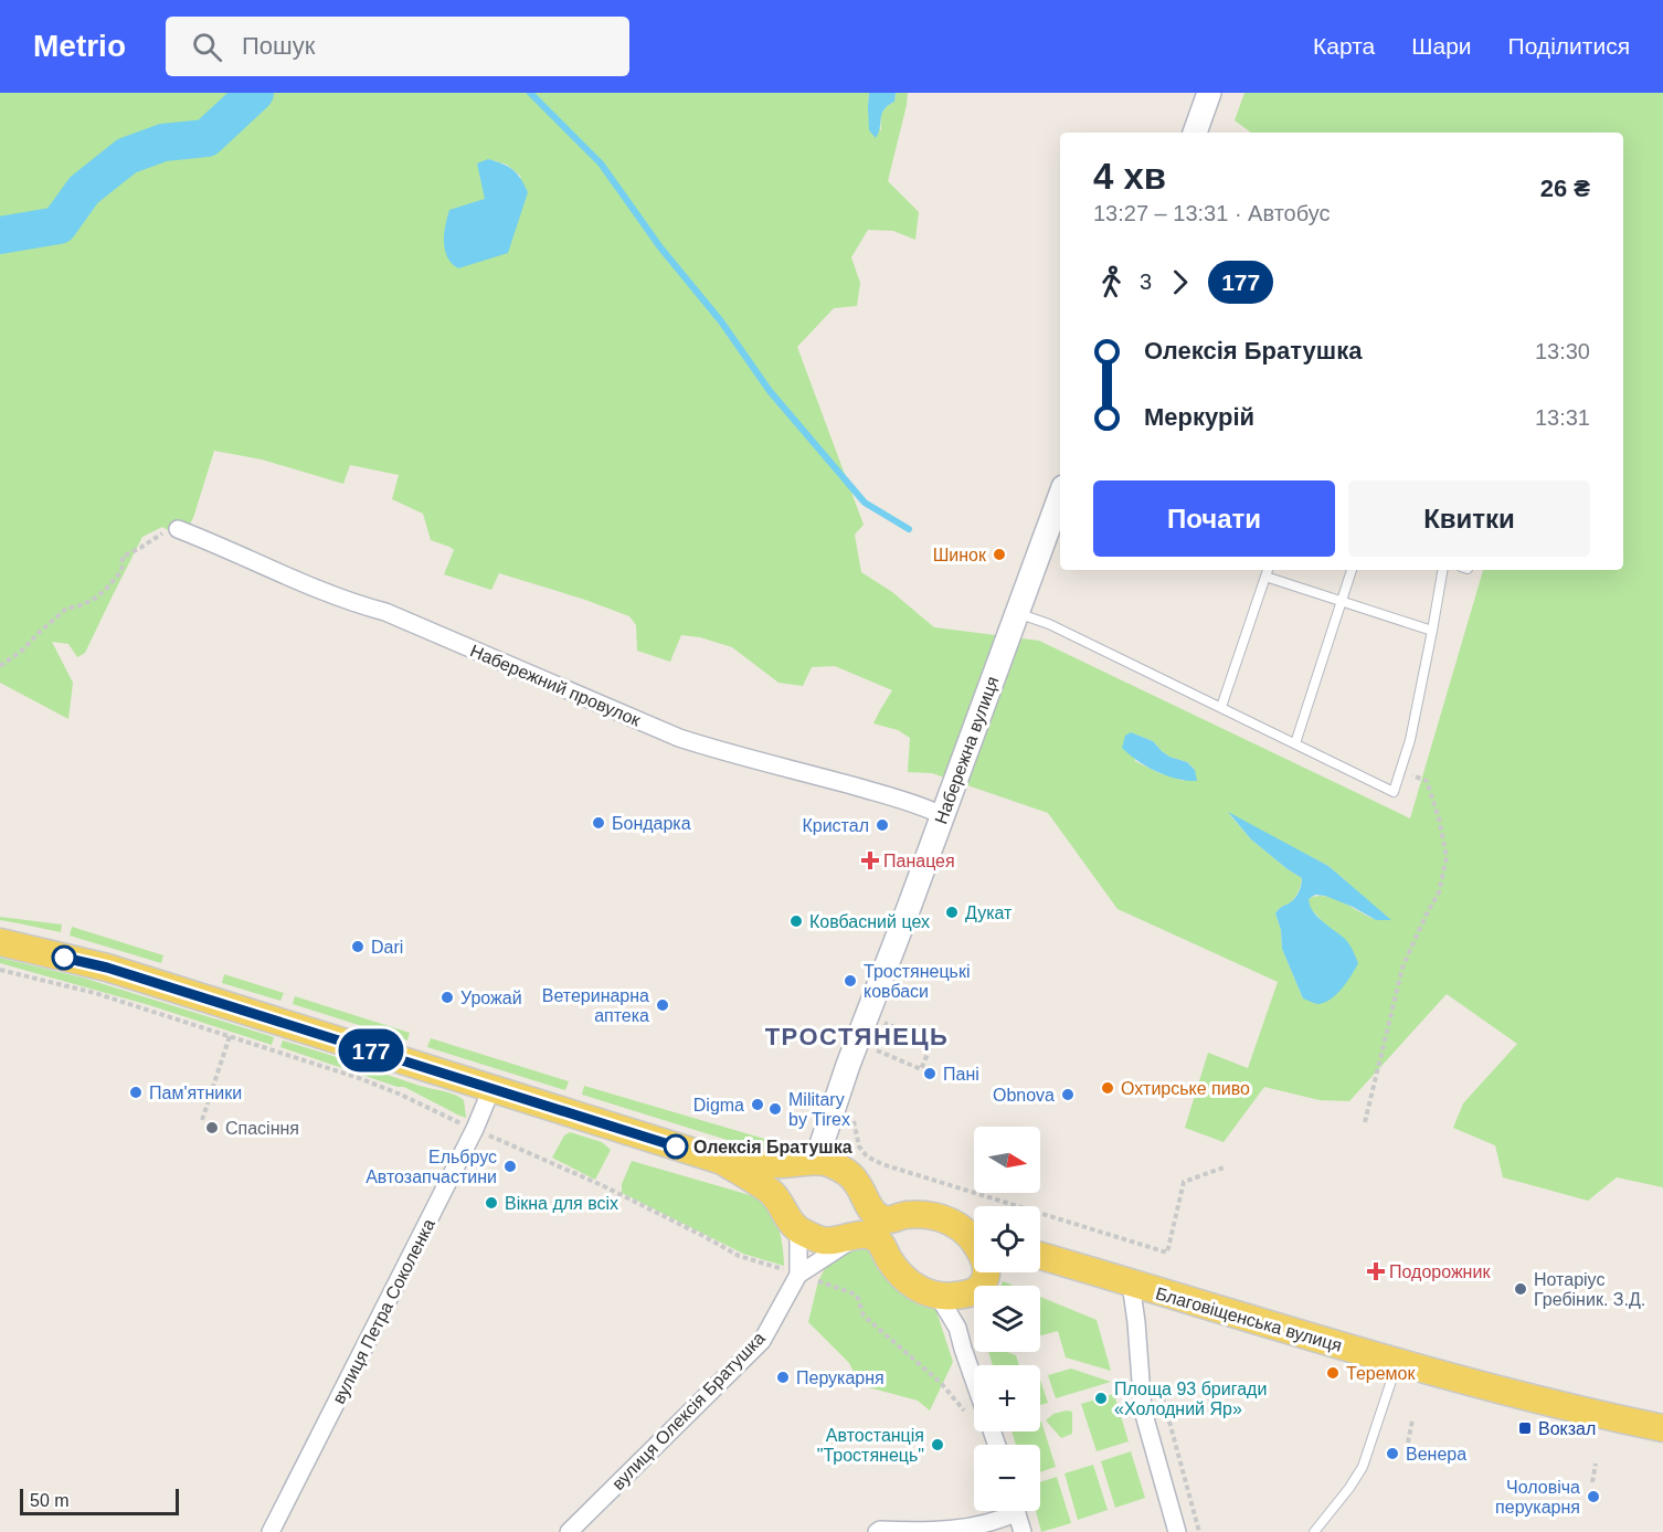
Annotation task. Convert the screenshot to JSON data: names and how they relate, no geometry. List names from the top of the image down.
{
  "streets": {
    "main road": ["Набережна вулиця", "Благовіщенська вулиця"],
    "street": ["Набережний провулок", "вулиця Петра Соколенка", "вулиця Олексія Братушка"]
  },
  "crossings": [
    ["Набережний провулок", "Набережна вулиця"]
  ],
  "districts": ["ТРОСТЯНЕЦЬ"],
  "places": {
    "other": [
      "Шинок",
      "Бондарка",
      "Кристал",
      "Дукат",
      "Ковбасний цех",
      "Dari",
      "Тростянецькі ковбаси",
      "Урожай",
      "Ветеринарна аптека",
      "Пані",
      "Охтирське пиво",
      "Пам'ятники",
      "Obnova",
      "Digma",
      "Military by Tirex",
      "Спасіння",
      "Олексія Братушка",
      "Ельбрус Автозапчастини",
      "Вікна для всіх",
      "Нотаріус Гребіник. З.Д.",
      "Теремок",
      "Перукарня",
      "Площа 93 бригади «Холодний Яр»",
      "Автостанція \"Тростянець\"",
      "Венера",
      "Чоловіча перукарня"
    ],
    "health": ["Панацея", "Подорожник"],
    "transit": ["Вокзал"]
  },
  "lines": ["bus line 177"],
  "scale_bar": "50 m",
  "north": "right",
  "page": {
    "header": "Metrio",
    "search": "Пошук",
    "nav": ["Карта", "Шари", "Поділитися"],
    "on_map": "177",
    "heading": ["4 хв", "13:27 – 13:31 · Автобус", "26 ₴"],
    "legs": ["3", "177"],
    "list": [
      {
        "name": "Олексія Братушка",
        "value": "13:30"
      },
      {
        "name": "Меркурій",
        "value": "13:31"
      }
    ],
    "buttons": ["Почати", "Квитки"],
    "map_buttons": ["+", "−"],
    "scale": "50 m"
  }
}
